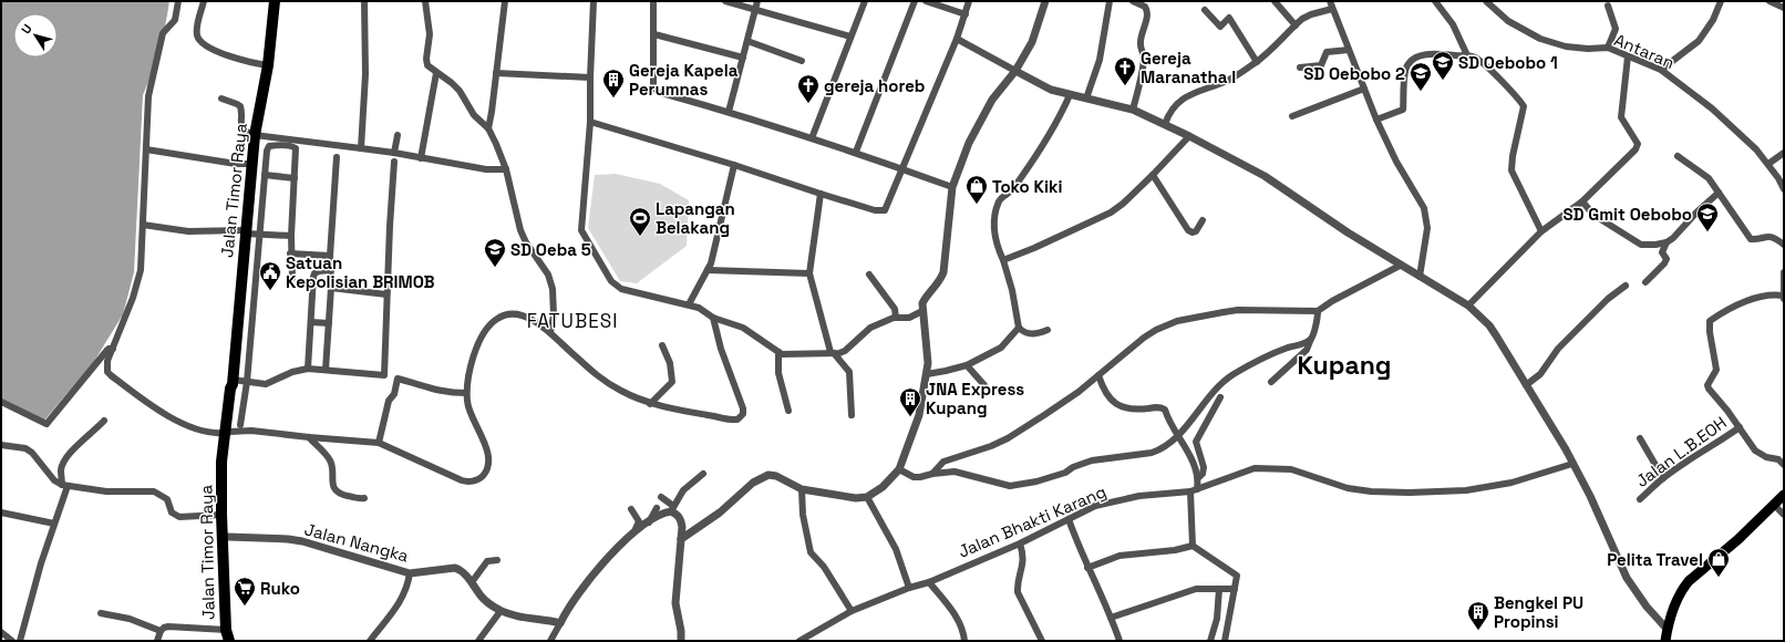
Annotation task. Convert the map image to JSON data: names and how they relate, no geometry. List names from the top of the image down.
{
  "streets": {
    "highway": ["Jalan Timor Raya"],
    "street": [
      "Antaran",
      "Jalan L.B.EOH",
      "Jalan Bhakti Karang",
      "Jalan Nangka"
    ]
  },
  "crossings": [
    ["Jalan Timor Raya", "Jalan Nangka"]
  ],
  "districts": ["FATUBESI", "Kupang"],
  "places": {
    "school or university": [
      "SD Oebobo 1",
      "SD Oebobo 2",
      "SD Gmit Oebobo",
      "SD Oeba 5"
    ],
    "church": ["Gereja Maranatha I", "gereja horeb"],
    "building": ["Gereja Kapela Perumnas", "JNA Express Kupang", "Bengkel PU Propinsi"],
    "shop": ["Toko Kiki", "Pelita Travel"],
    "sports": ["Lapangan Belakang"],
    "public building": ["Satuan Kepolisian BRIMOB"],
    "supermarket": ["Ruko"]
  },
  "north": "top left"
}
